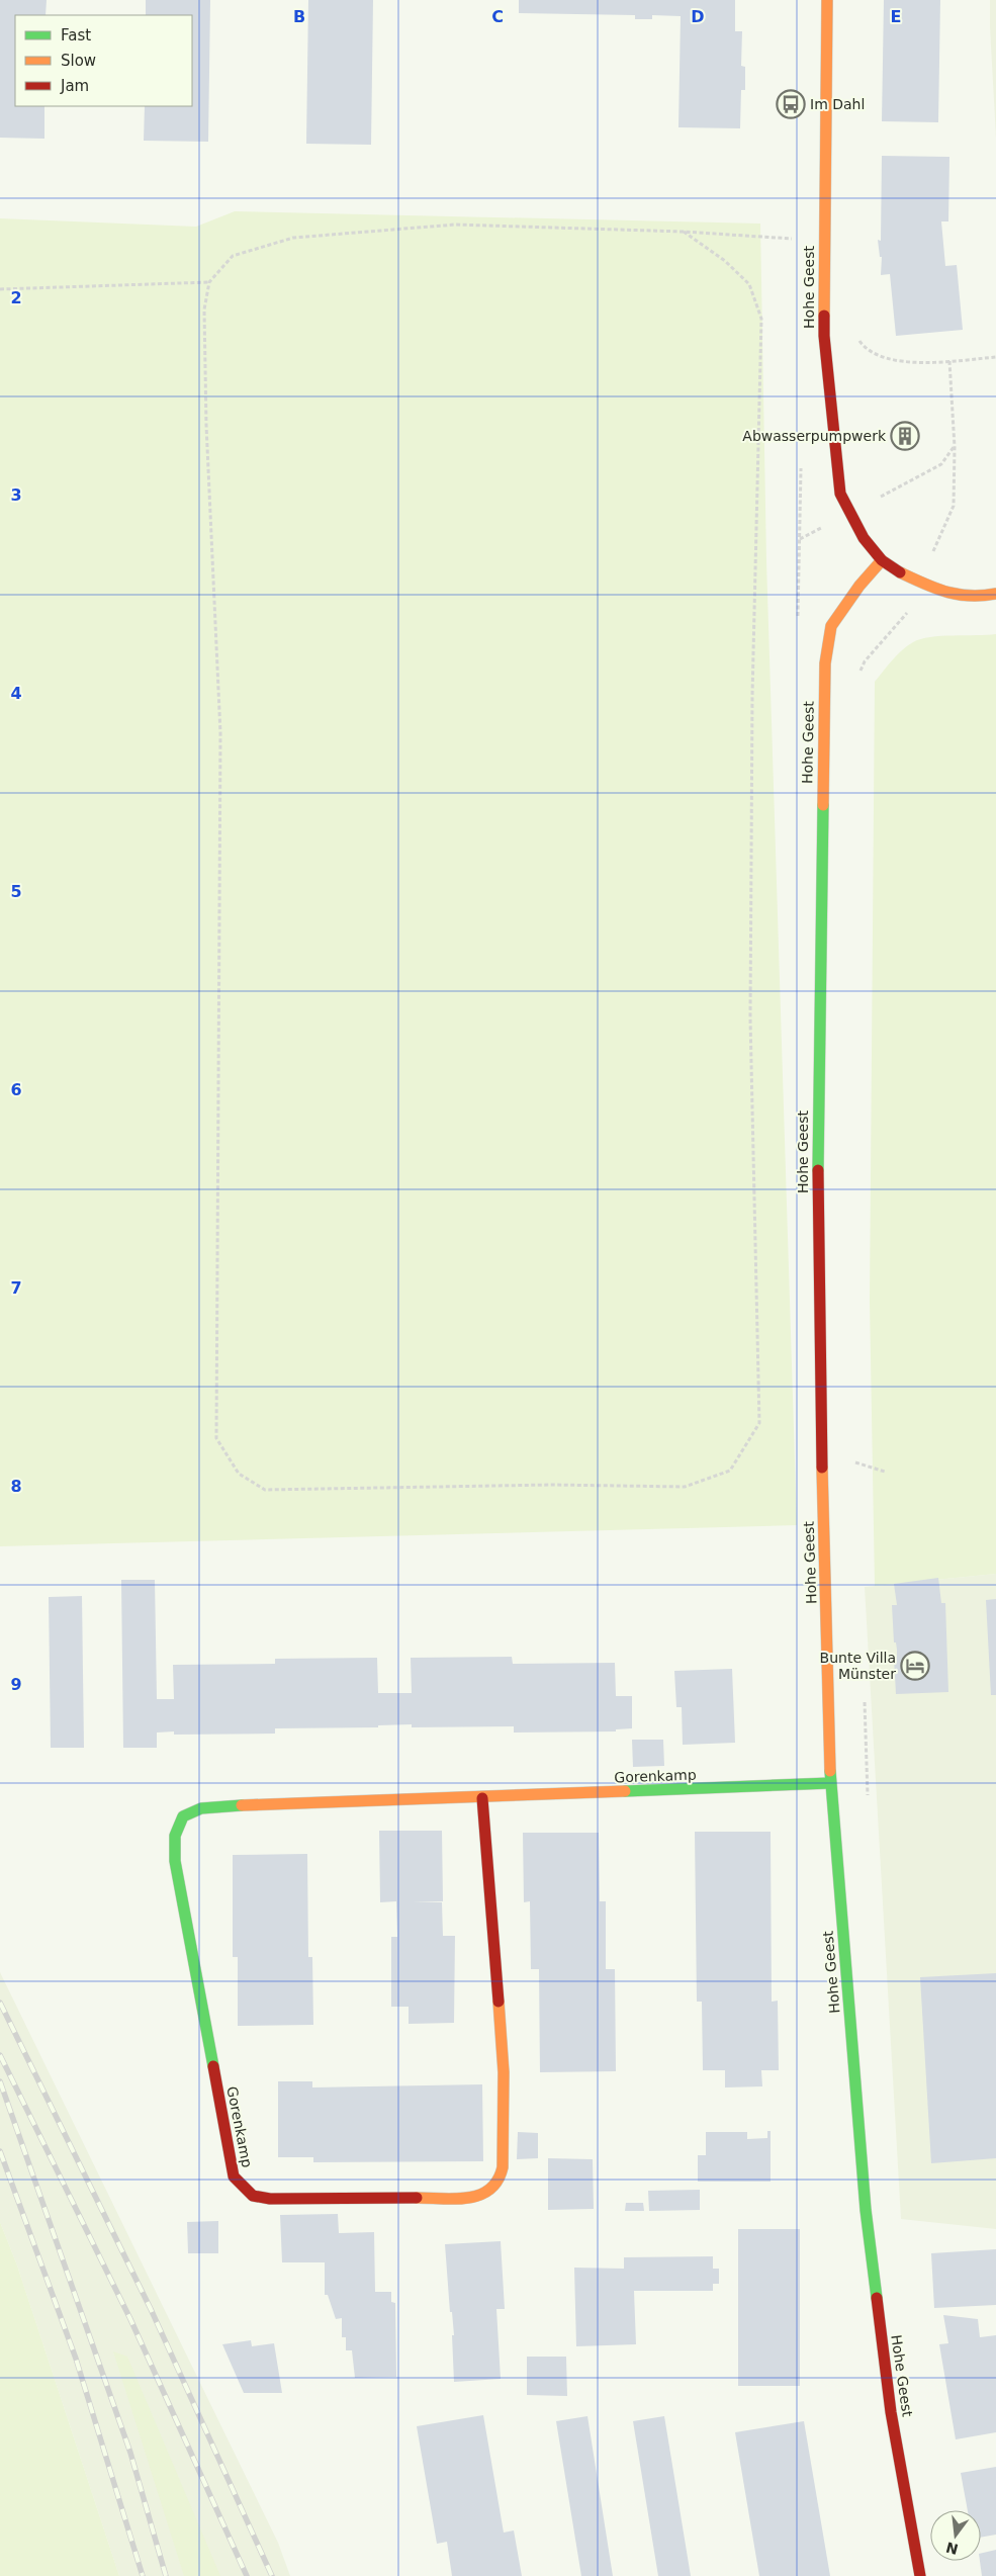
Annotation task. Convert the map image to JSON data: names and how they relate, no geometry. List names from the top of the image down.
{
  "streets": {
    "street": ["Hohe Geest", "Gorenkamp"]
  },
  "crossings": [
    ["Hohe Geest", "Gorenkamp"]
  ],
  "places": {
    "bus stop": ["Im Dahl"],
    "building": ["Abwasserpumpwerk"],
    "hotel": ["Bunte Villa Münster"]
  },
  "legend": ["Fast", "Slow", "Jam"],
  "north": "bottom",
  "grid": {
    "columns": [
      "B",
      "C",
      "D",
      "E"
    ],
    "rows": [
      "2",
      "3",
      "4",
      "5",
      "6",
      "7",
      "8",
      "9"
    ]
  }
}
